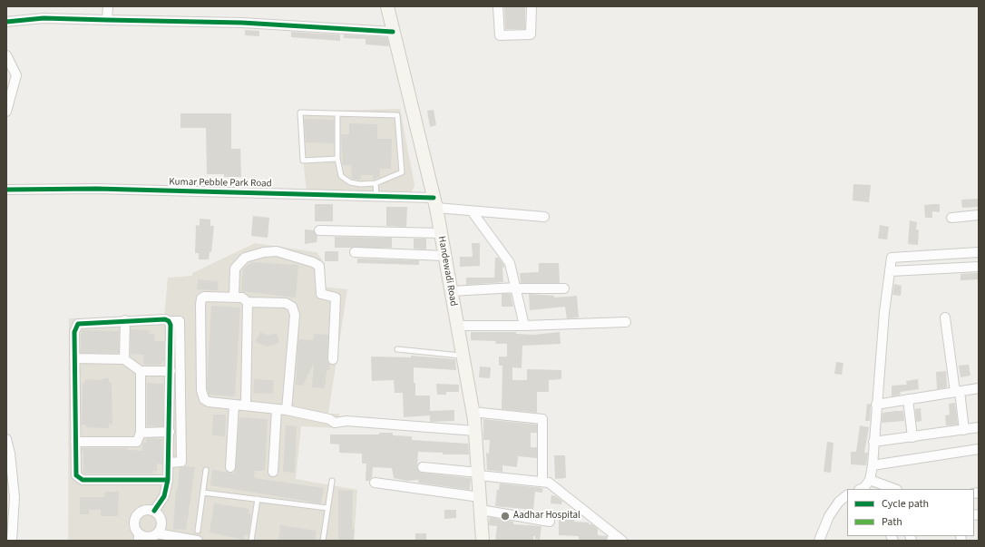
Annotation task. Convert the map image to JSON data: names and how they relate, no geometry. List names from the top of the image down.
{
  "streets": {
    "main road": ["Handewadi Road"],
    "street": ["Kumar Pebble Park Road"]
  },
  "crossings": [
    ["Kumar Pebble Park Road", "Handewadi Road"]
  ],
  "places": ["Aadhar Hospital"],
  "legend": ["Cycle path", "Path"]
}
